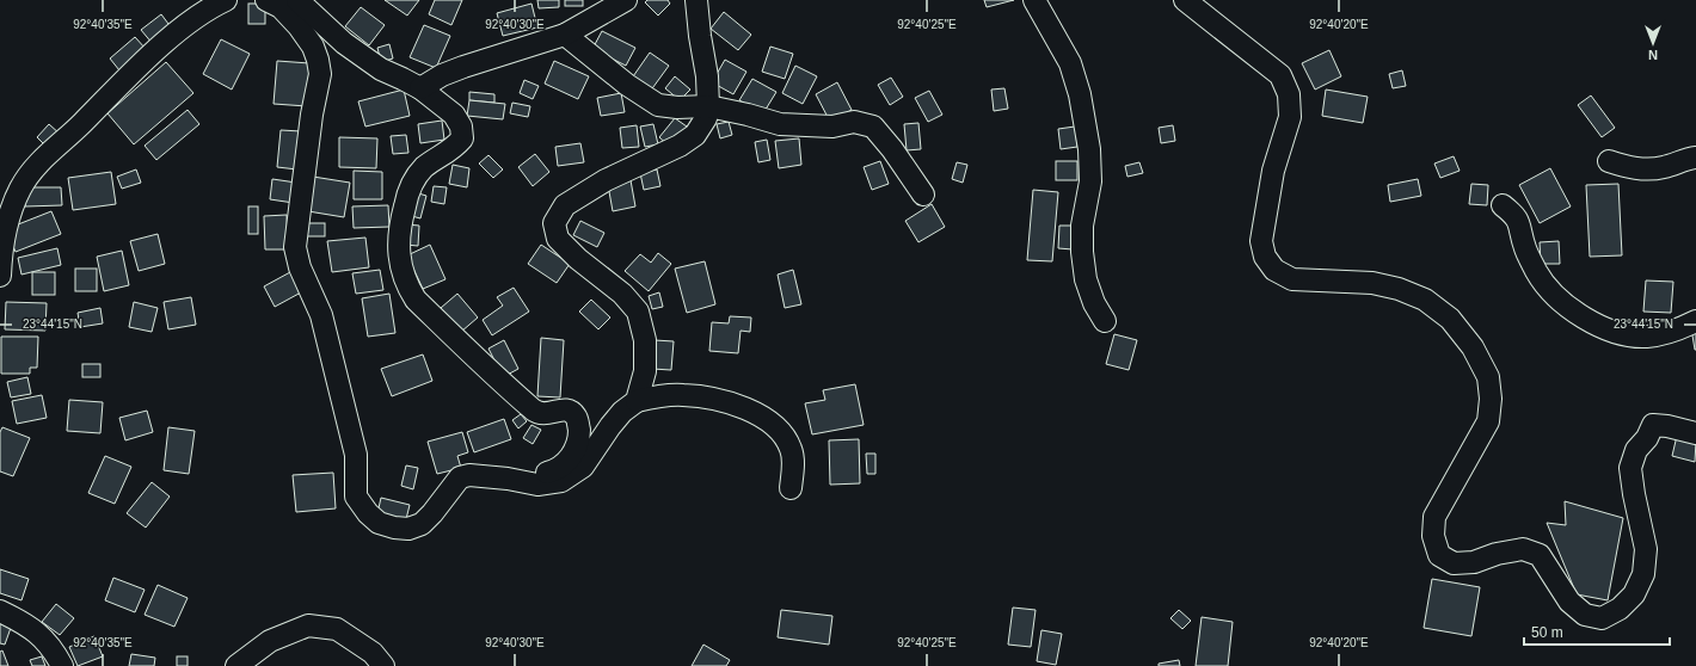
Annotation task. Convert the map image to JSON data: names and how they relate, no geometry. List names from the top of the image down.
{
  "scale_bar": "50 m",
  "north": "bottom",
  "coordinates": [
    "92°40'35\"E",
    "92°40'30\"E",
    "92°40'25\"E",
    "92°40'20\"E",
    "23°44'15\"N"
  ]
}
